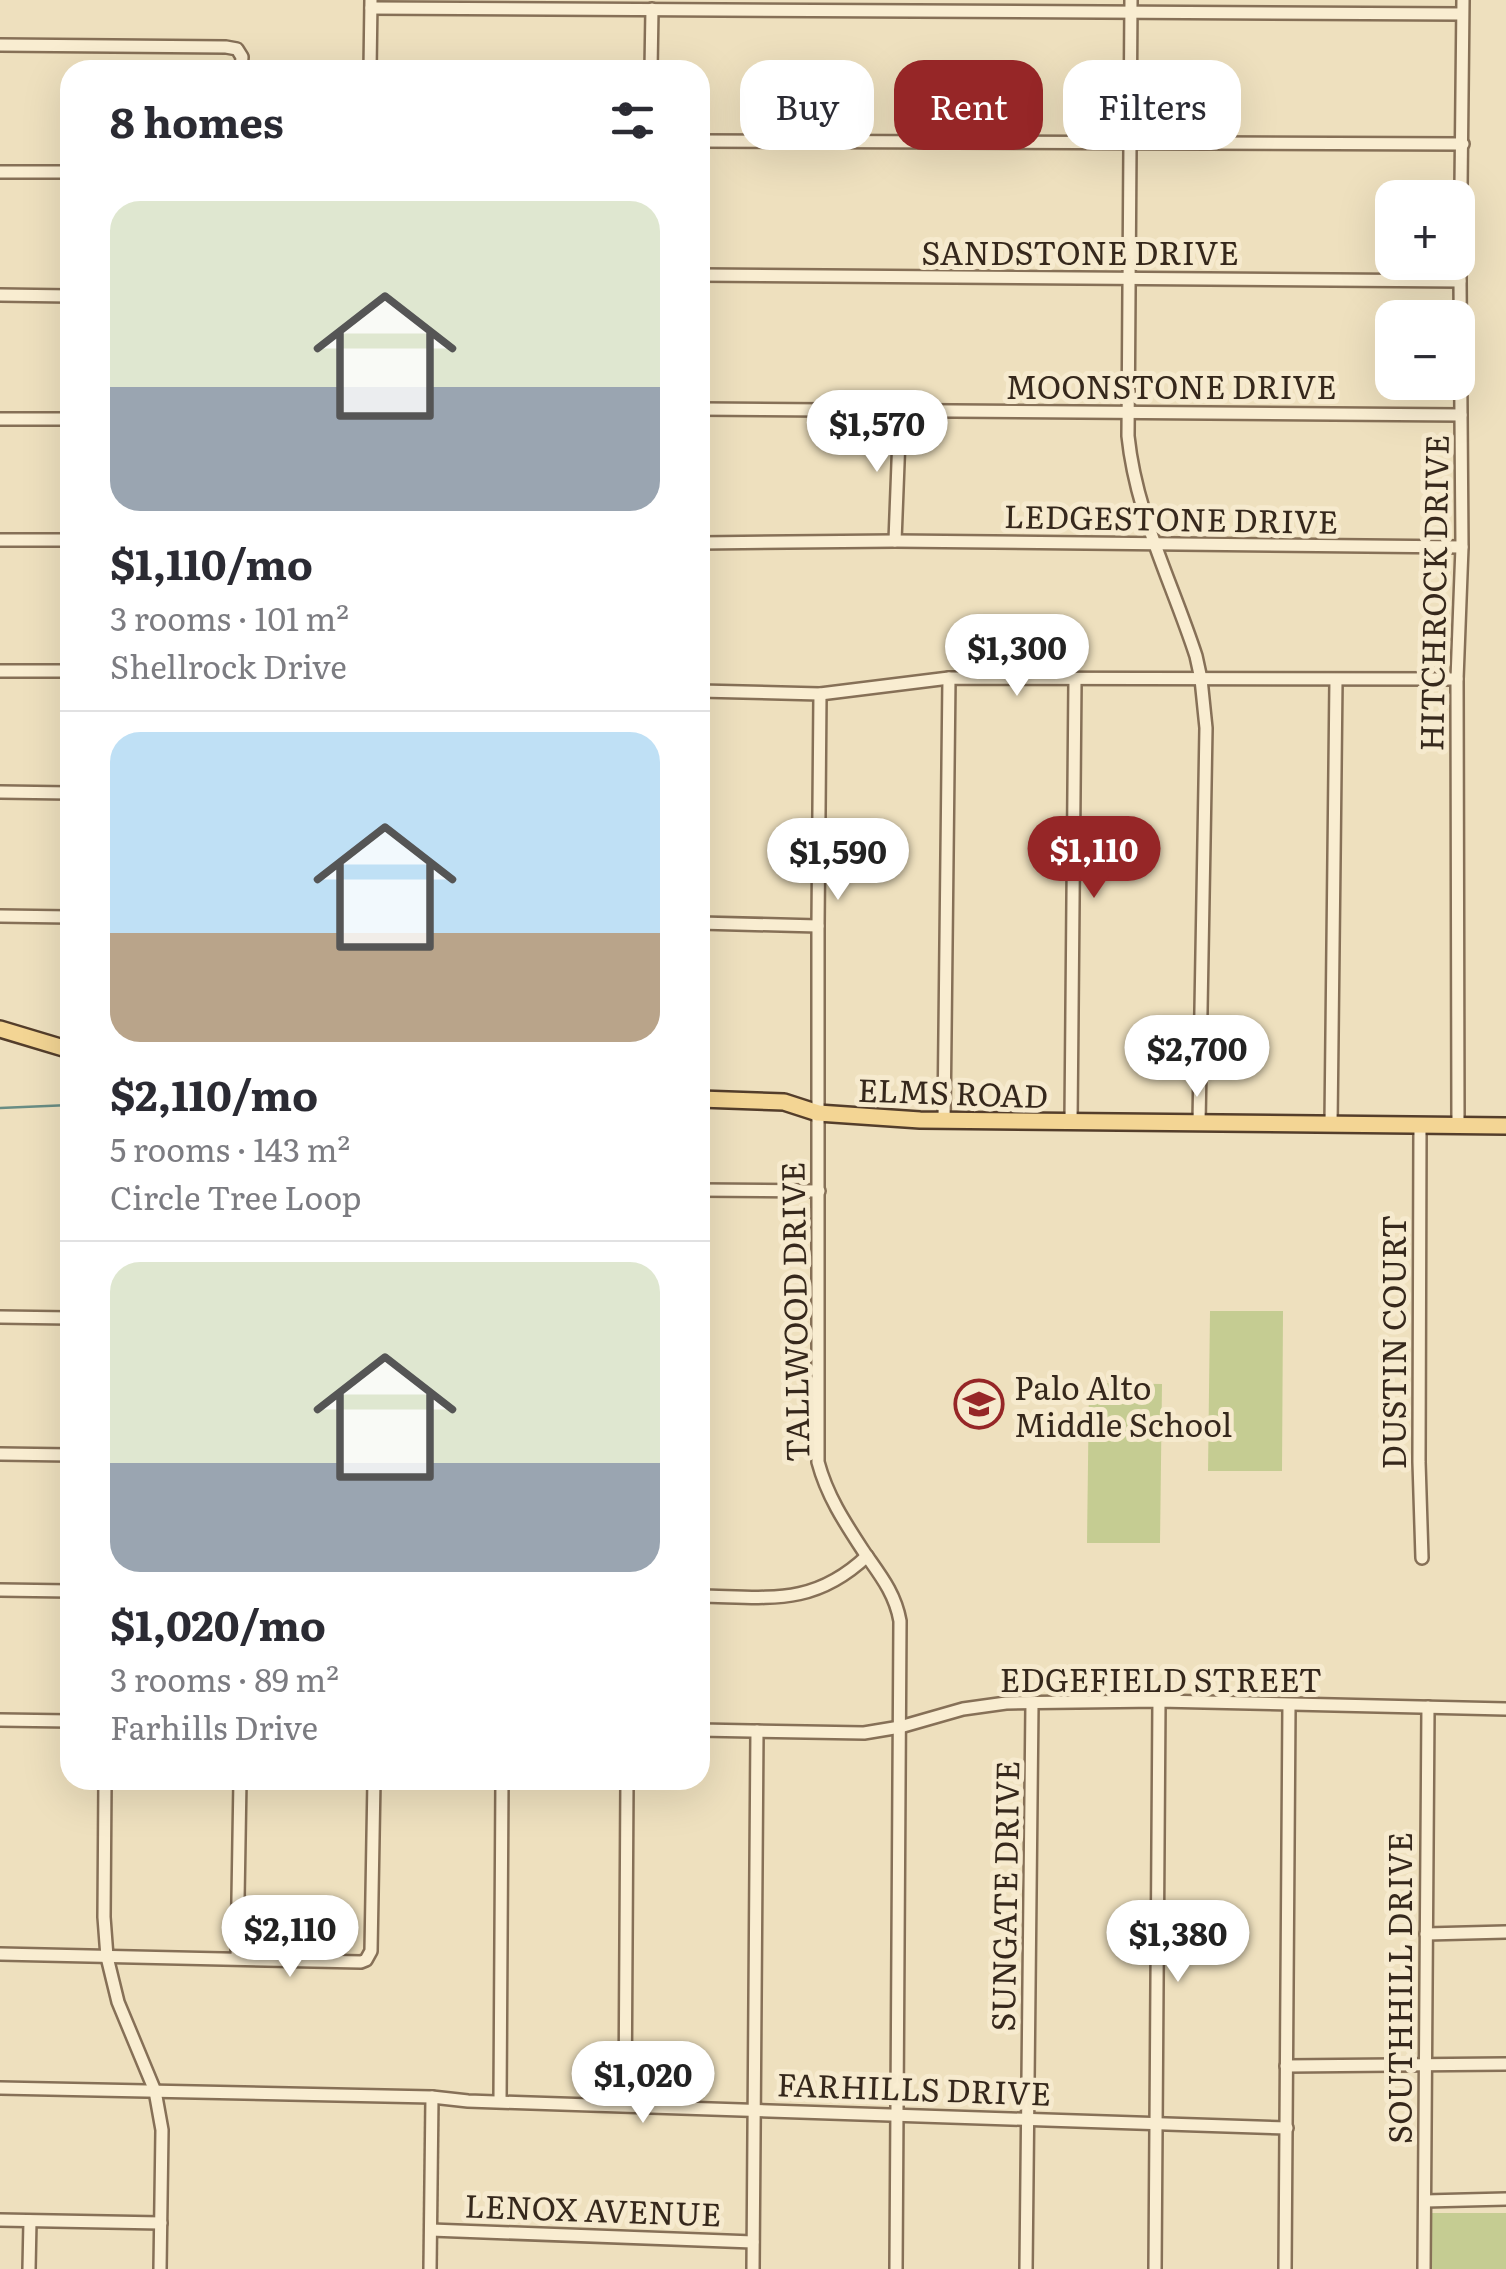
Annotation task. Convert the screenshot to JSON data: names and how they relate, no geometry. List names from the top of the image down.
{
  "streets": {
    "main road": ["ELMS ROAD"],
    "street": [
      "SANDSTONE DRIVE",
      "MOONSTONE DRIVE",
      "LEDGESTONE DRIVE",
      "HITCHROCK DRIVE",
      "TALLWOOD DRIVE",
      "DUSTIN COURT",
      "EDGEFIELD STREET",
      "SUNGATE DRIVE",
      "SOUTHHILL DRIVE",
      "FARHILLS DRIVE",
      "LENOX AVENUE"
    ]
  },
  "crossings": [
    ["SANDSTONE DRIVE", "HITCHROCK DRIVE"],
    ["MOONSTONE DRIVE", "HITCHROCK DRIVE"],
    ["LEDGESTONE DRIVE", "HITCHROCK DRIVE"],
    ["HITCHROCK DRIVE", "ELMS ROAD"],
    ["ELMS ROAD", "TALLWOOD DRIVE"],
    ["ELMS ROAD", "DUSTIN COURT"],
    ["TALLWOOD DRIVE", "EDGEFIELD STREET"],
    ["TALLWOOD DRIVE", "FARHILLS DRIVE"],
    ["EDGEFIELD STREET", "SUNGATE DRIVE"],
    ["EDGEFIELD STREET", "SOUTHHILL DRIVE"],
    ["SUNGATE DRIVE", "FARHILLS DRIVE"]
  ],
  "places": {
    "school or university": ["Palo Alto Middle School"]
  },
  "page": {
    "chip": ["Buy", "Rent", "Filters"],
    "heading": "8 homes",
    "map_buttons": ["+", "−"],
    "list": [
      {
        "name": "$1,110/mo",
        "note": "3 rooms · 101 m² · Shellrock Drive"
      },
      {
        "name": "$2,110/mo",
        "note": "5 rooms · 143 m² · Circle Tree Loop"
      },
      {
        "name": "$1,020/mo",
        "note": "3 rooms · 89 m² · Farhills Drive"
      }
    ],
    "price": [
      "$1,570",
      "$1,300",
      "$1,110",
      "$1,590",
      "$2,700",
      "$2,110",
      "$1,380",
      "$1,020"
    ]
  }
}
